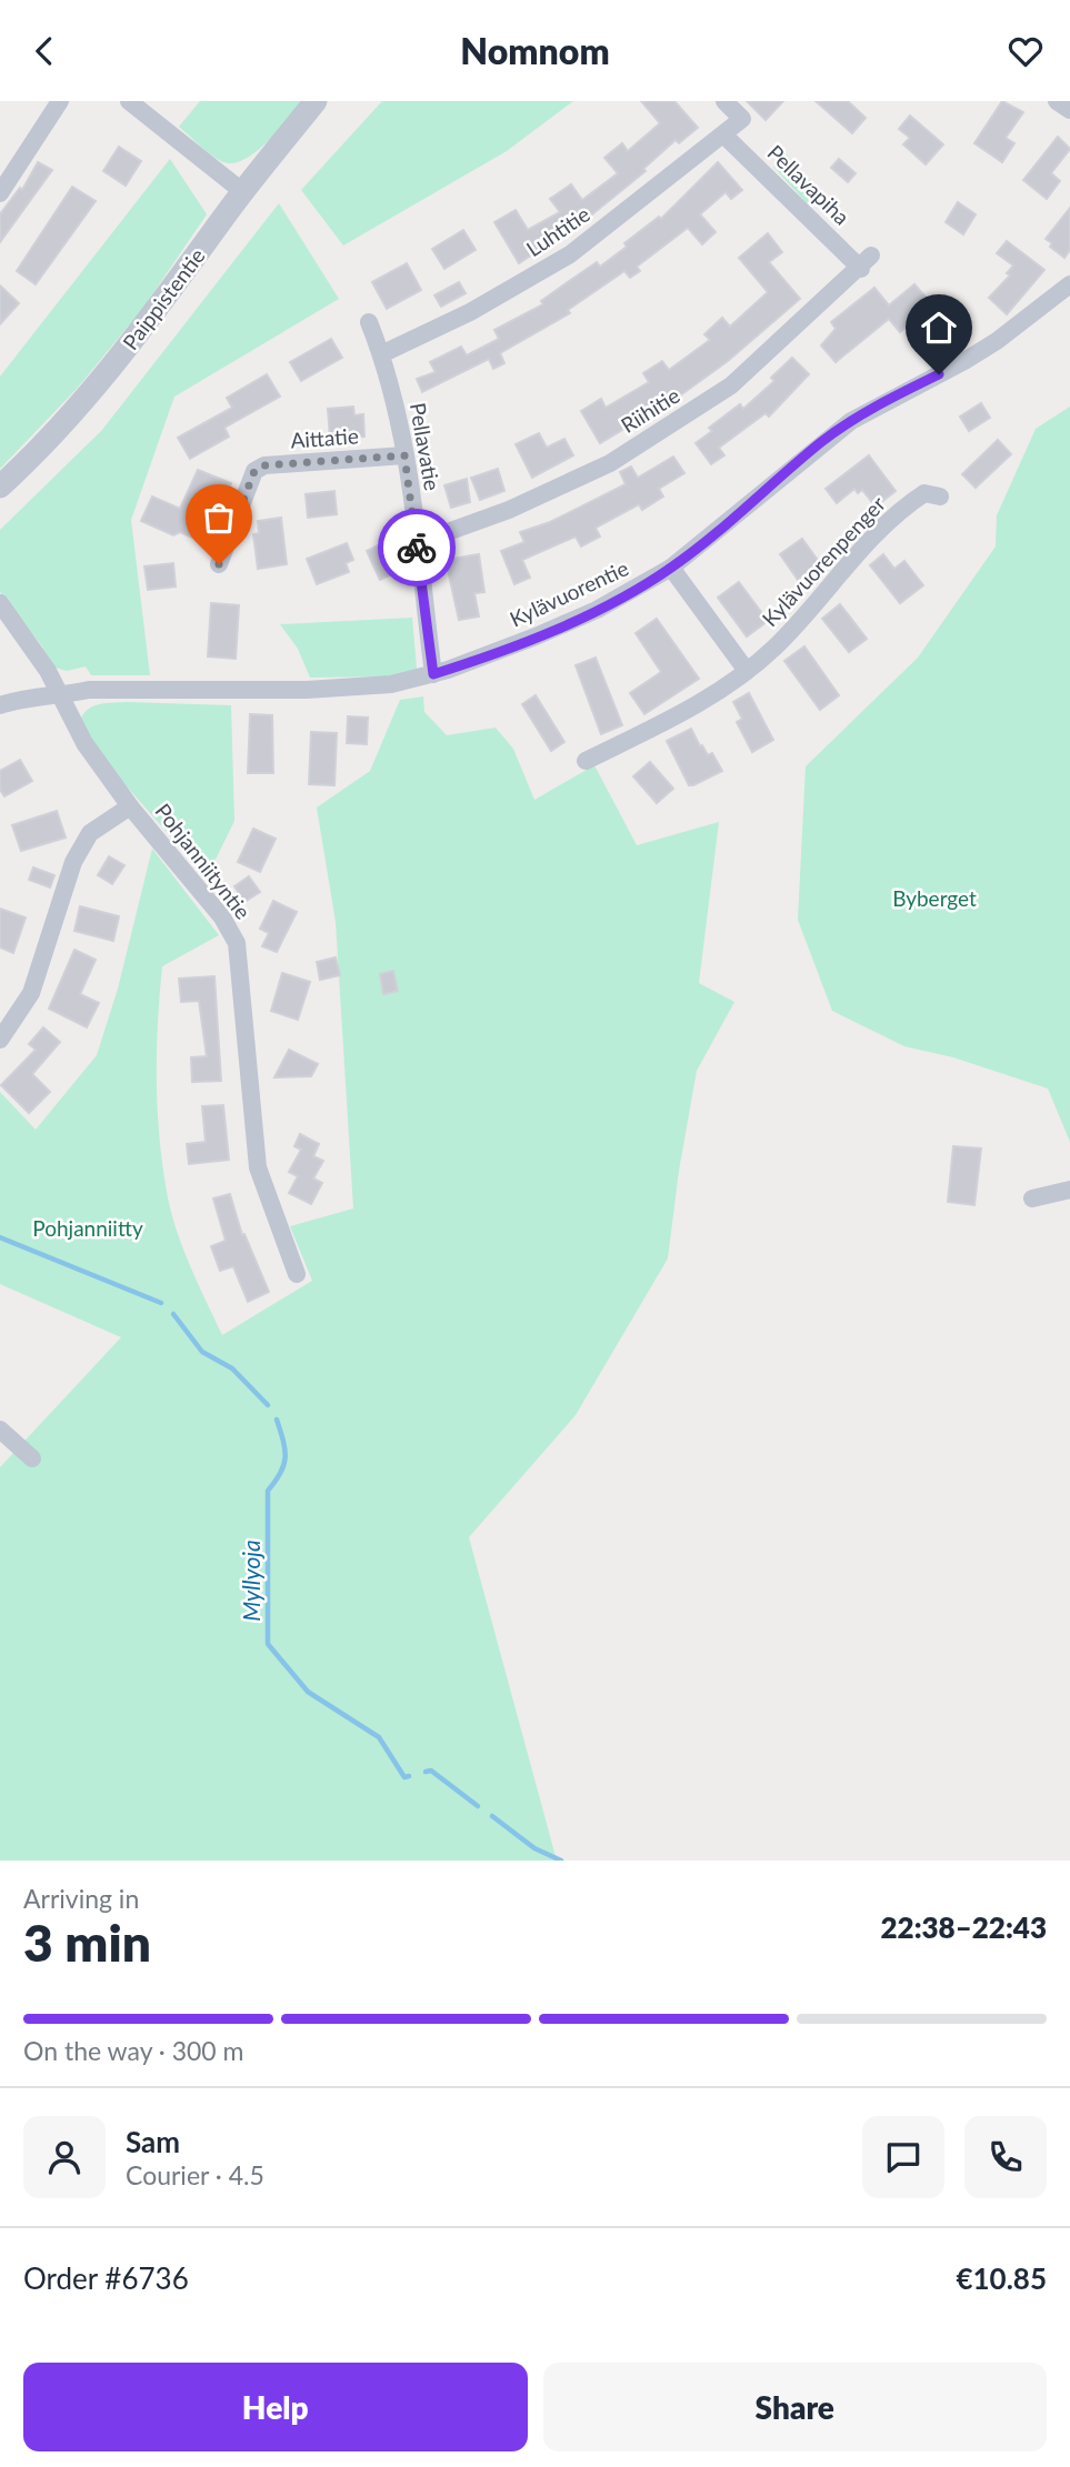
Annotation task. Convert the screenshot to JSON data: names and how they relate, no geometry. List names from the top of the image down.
{
  "streets": {
    "street": [
      "Pellavapiha",
      "Luhtitie",
      "Paippistentie",
      "Riihitie",
      "Aittatie",
      "Pellavatie",
      "Kylävuorenpenger",
      "Kylävuorentie",
      "Pohjanniityntie"
    ]
  },
  "crossings": [
    ["Pellavapiha", "Luhtitie"],
    ["Pellavapiha", "Riihitie"],
    ["Luhtitie", "Pellavatie"],
    ["Riihitie", "Pellavatie"],
    ["Aittatie", "Pellavatie"],
    ["Pellavatie", "Kylävuorentie"],
    ["Kylävuorentie", "Pohjanniityntie"]
  ],
  "water": ["Myllyoja"],
  "parks": ["Byberget", "Pohjanniitty"],
  "page": {
    "header": "Nomnom",
    "heading": ["3 min", "Arriving in", "22:38–22:43"],
    "panel": [
      "Sam",
      "Courier · 4.5",
      "Order #6736",
      "€10.85"
    ],
    "bar": "On the way · 300 m",
    "buttons": ["Help", "Share"]
  }
}
